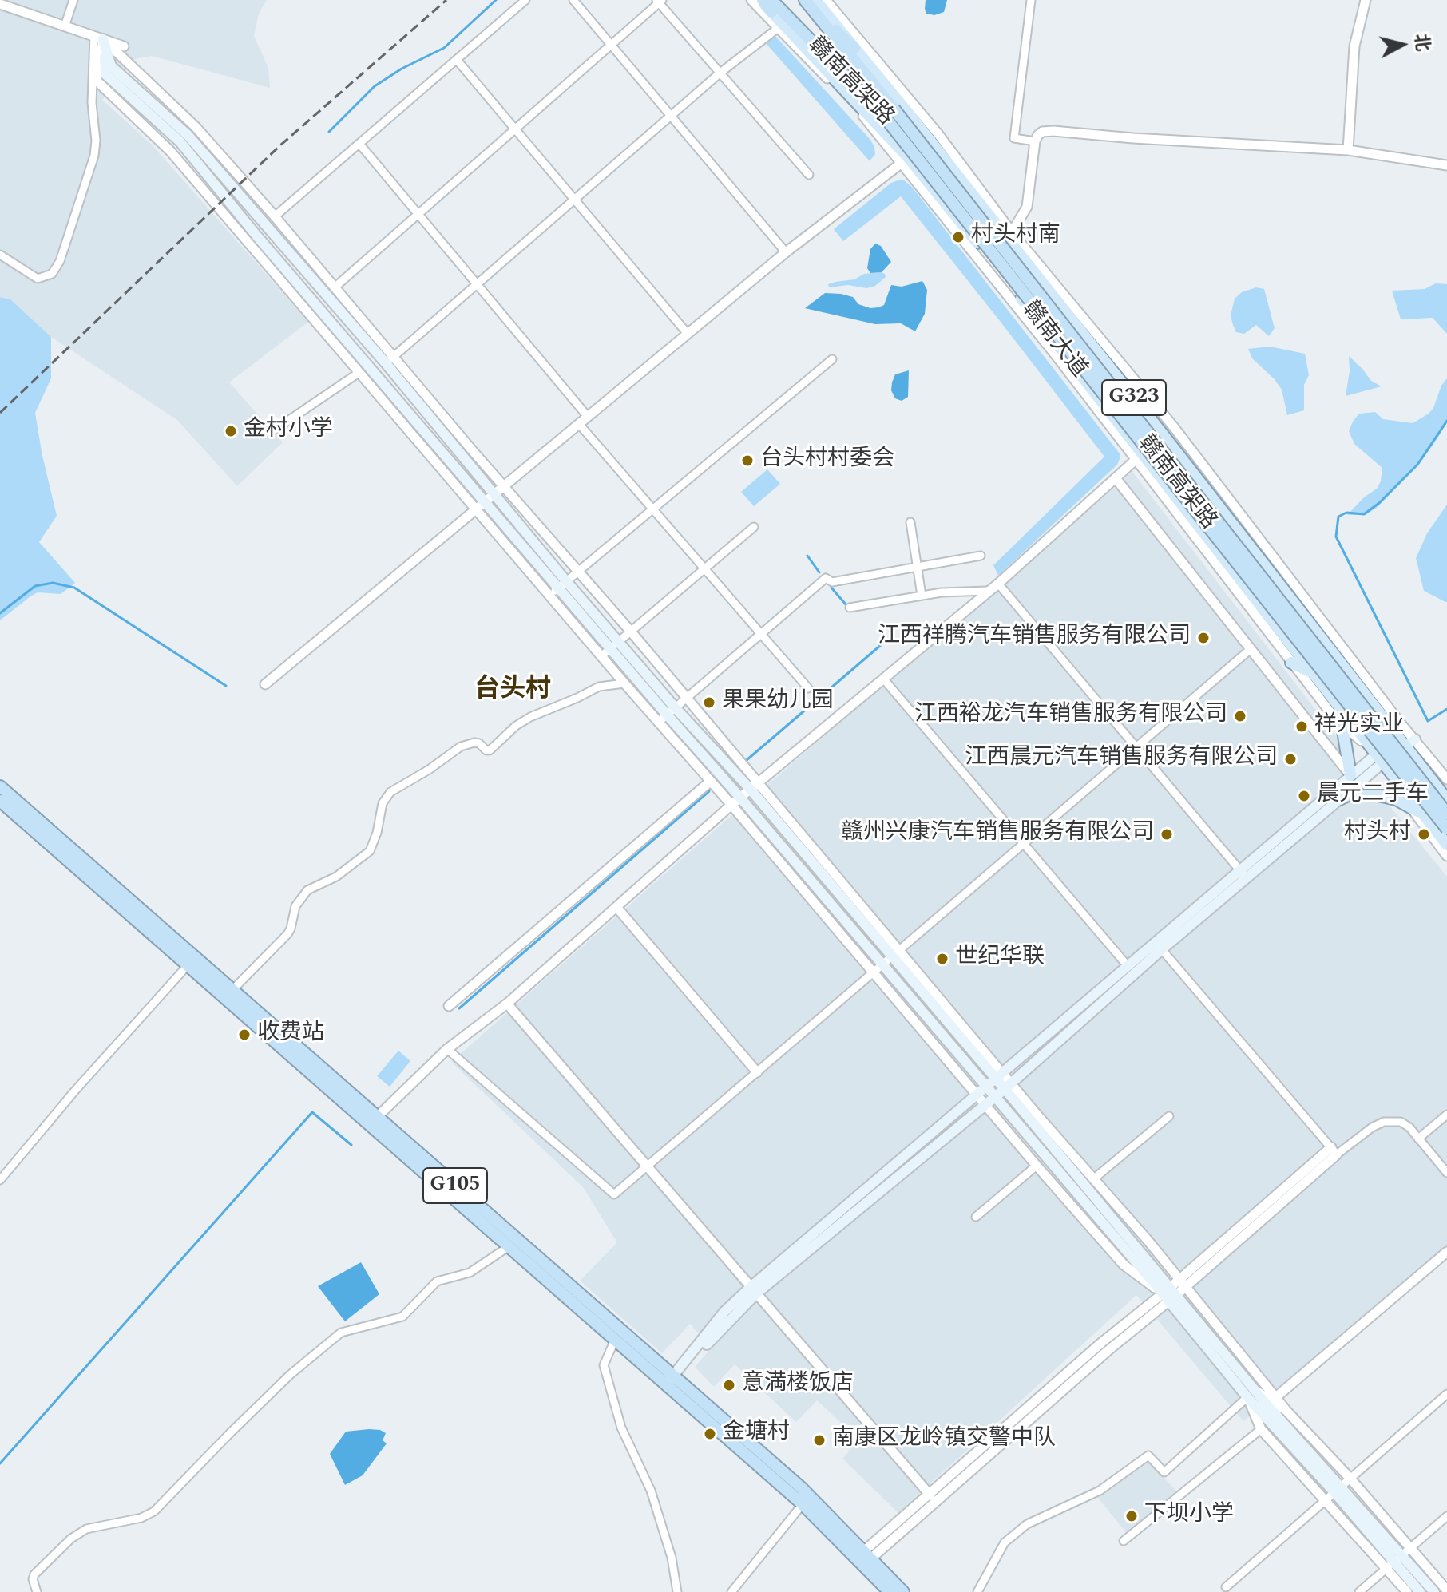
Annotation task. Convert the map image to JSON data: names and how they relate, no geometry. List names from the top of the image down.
{
  "streets": {
    "highway": ["赣南高架路", "G105"],
    "main road": ["赣南大道", "G323"]
  },
  "crossings": [
    ["赣南高架路", "赣南大道"]
  ],
  "districts": ["台头村"],
  "places": [
    "村头村南",
    "金村小学",
    "台头村村委会",
    "江西祥腾汽车销售服务有限公司",
    "果果幼儿园",
    "江西裕龙汽车销售服务有限公司",
    "祥光实业",
    "江西晨元汽车销售服务有限公司",
    "晨元二手车",
    "赣州兴康汽车销售服务有限公司",
    "村头村",
    "世纪华联",
    "收费站",
    "意満楼饭店",
    "金塘村",
    "南康区龙岭镇交警中队",
    "下坝小学"
  ],
  "north": "right"
}
